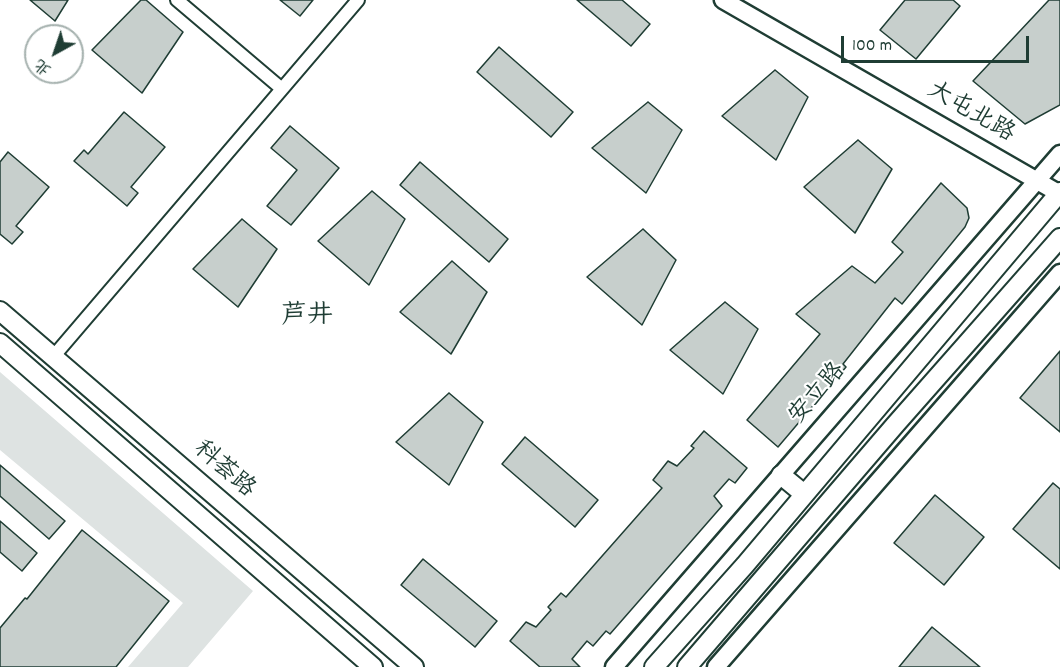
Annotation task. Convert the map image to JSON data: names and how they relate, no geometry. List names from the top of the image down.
{
  "streets": {
    "main road": ["科荟路"],
    "street": ["大屯北路", "安立路"]
  },
  "crossings": [
    ["大屯北路", "安立路"]
  ],
  "districts": ["芦井"],
  "scale_bar": "100 m",
  "north": "bottom left"
}
